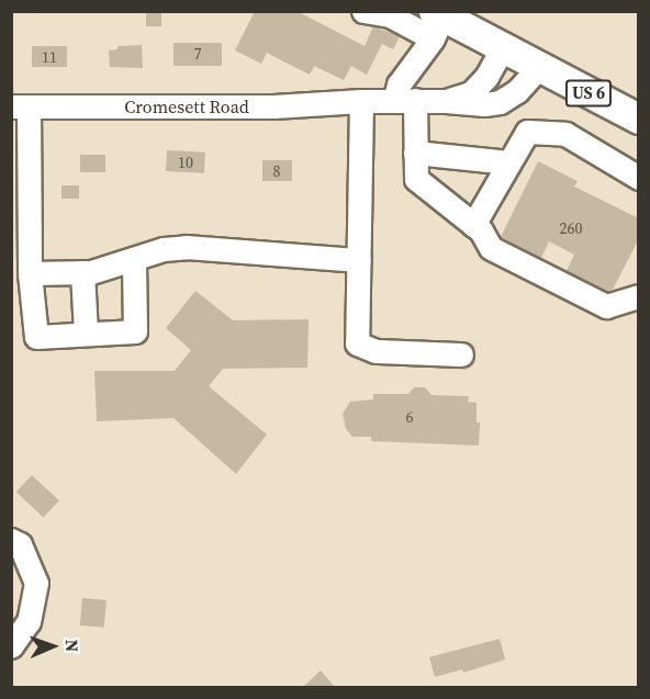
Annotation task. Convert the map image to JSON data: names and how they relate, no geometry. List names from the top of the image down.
{
  "streets": {
    "main road": ["US 6"],
    "street": ["Cromesett Road"]
  },
  "crossings": [
    ["US 6", "Cromesett Road"]
  ],
  "house_numbers": [
    "7",
    "11",
    "10",
    "8",
    "260",
    "6"
  ],
  "north": "right"
}
